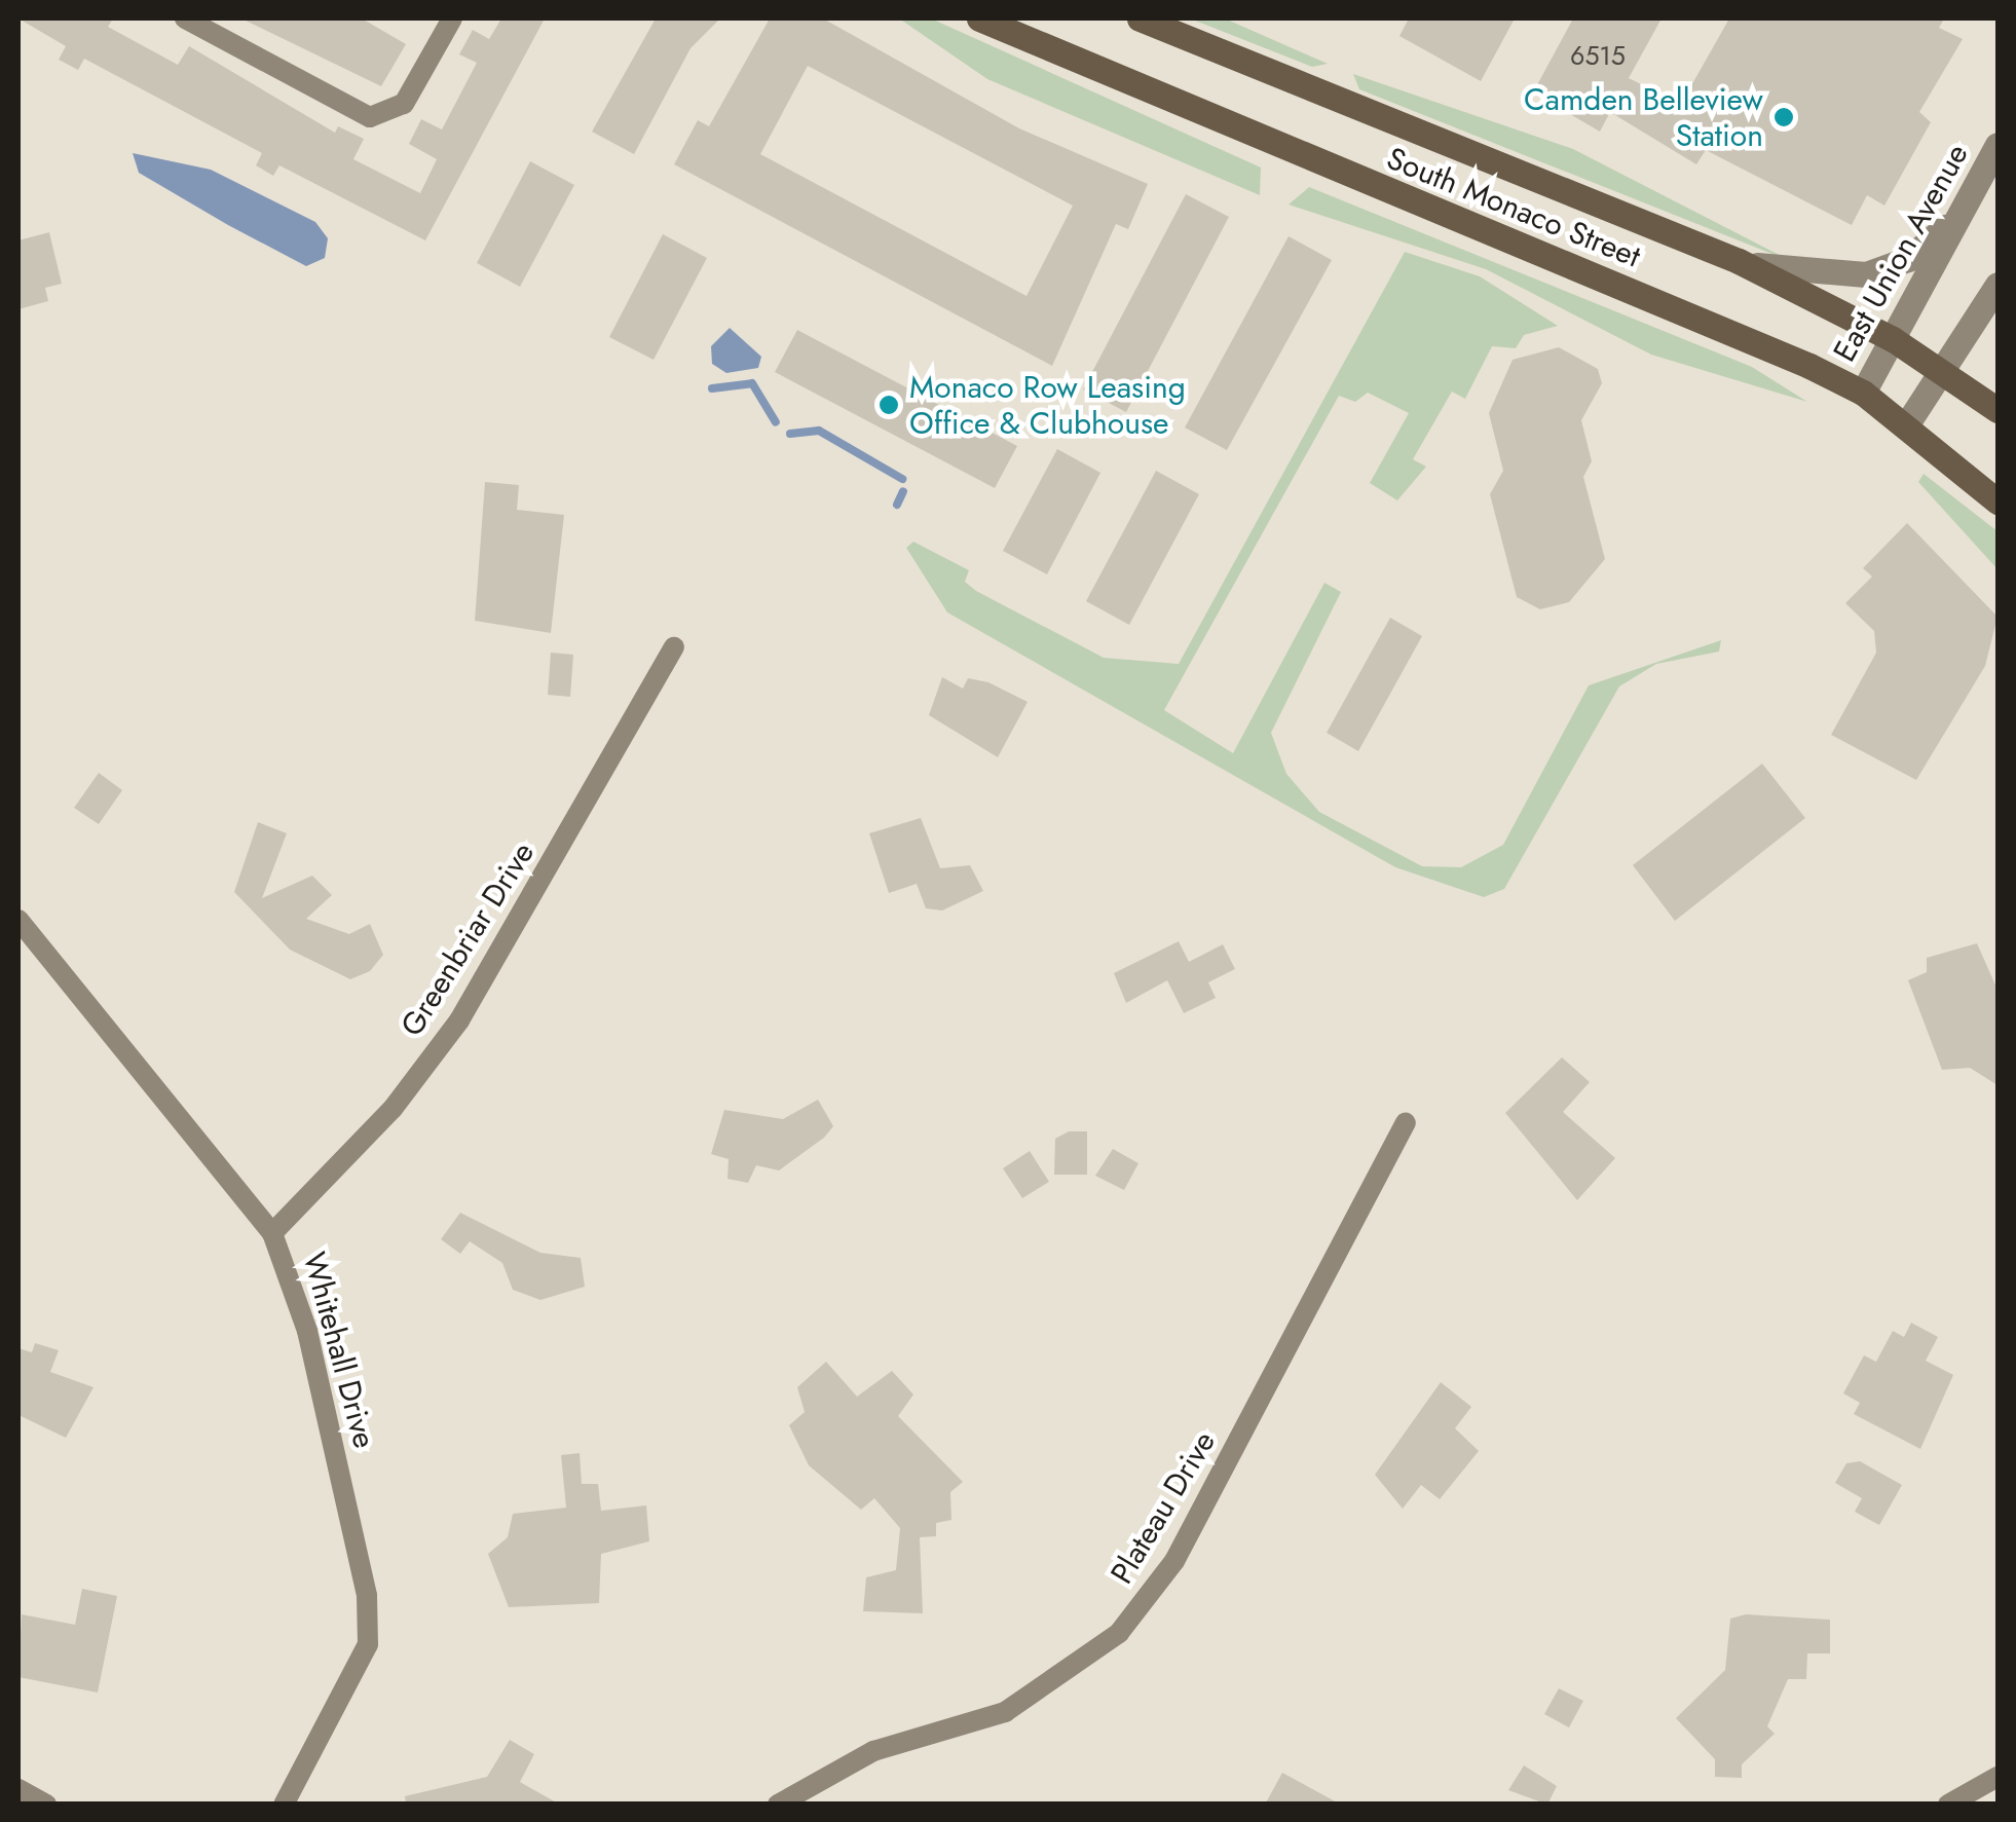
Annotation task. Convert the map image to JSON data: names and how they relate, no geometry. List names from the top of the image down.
{
  "streets": {
    "main road": ["South Monaco Street"],
    "street": [
      "East Union Avenue",
      "Greenbriar Drive",
      "Whitehall Drive",
      "Plateau Drive"
    ]
  },
  "crossings": [
    ["South Monaco Street", "East Union Avenue"],
    ["Greenbriar Drive", "Whitehall Drive"]
  ],
  "places": ["Camden Belleview Station", "Monaco Row Leasing Office & Clubhouse"],
  "house_numbers": ["6515"]
}
